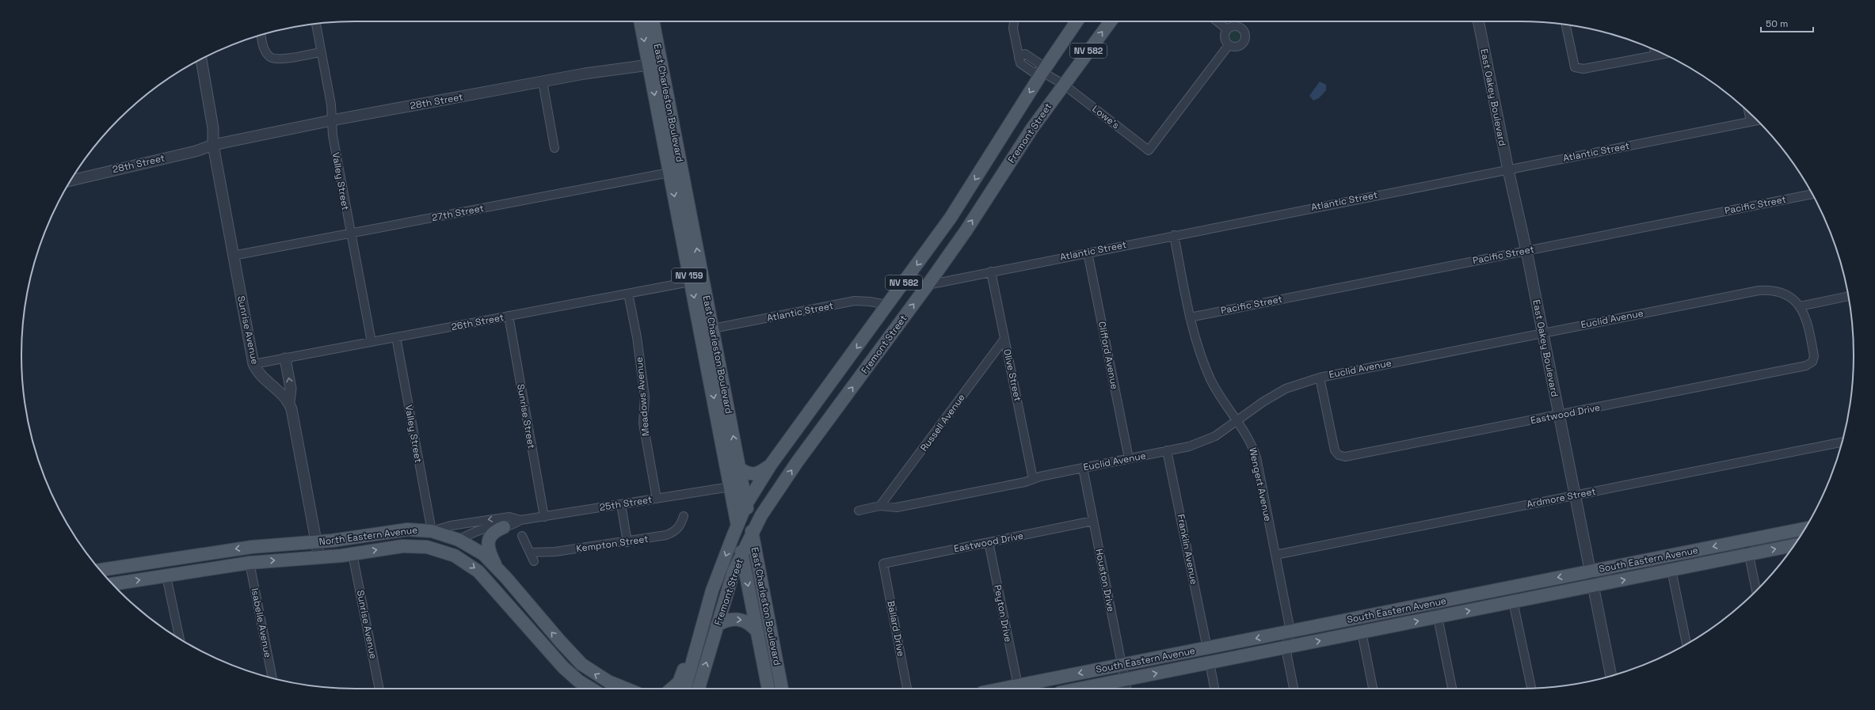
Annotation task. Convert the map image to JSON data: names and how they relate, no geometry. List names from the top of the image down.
{
  "streets": {
    "main road": [
      "NV 582",
      "East Charleston Boulevard",
      "Fremont Street",
      "NV 159",
      "North Eastern Avenue",
      "South Eastern Avenue"
    ],
    "street": [
      "East Oakey Boulevard",
      "28th Street",
      "Lowe's",
      "Atlantic Street",
      "Valley Street",
      "Pacific Street",
      "27th Street",
      "Euclid Avenue",
      "26th Street",
      "Sunrise Avenue",
      "Clifford Avenue",
      "Olive Street",
      "Meadows Avenue",
      "Eastwood Drive",
      "Sunrise Street",
      "Russell Avenue",
      "Wengert Avenue",
      "Ardmore Street",
      "25th Street",
      "Kempton Street",
      "Franklin Avenue",
      "Houston Drive",
      "Peyton Drive",
      "Isabelle Avenue",
      "Ballard Drive"
    ]
  },
  "crossings": [
    ["East Oakey Boulevard", "Atlantic Street"],
    ["East Oakey Boulevard", "Pacific Street"],
    ["East Oakey Boulevard", "Euclid Avenue"],
    ["East Oakey Boulevard", "Eastwood Drive"],
    ["East Oakey Boulevard", "Ardmore Street"],
    ["East Oakey Boulevard", "South Eastern Avenue"],
    ["28th Street", "East Charleston Boulevard"],
    ["28th Street", "Valley Street"],
    ["28th Street", "Sunrise Avenue"],
    ["East Charleston Boulevard", "Fremont Street"],
    ["East Charleston Boulevard", "Atlantic Street"],
    ["East Charleston Boulevard", "27th Street"],
    ["East Charleston Boulevard", "26th Street"],
    ["East Charleston Boulevard", "25th Street"],
    ["Lowe's", "Fremont Street"],
    ["Fremont Street", "Atlantic Street"],
    ["Atlantic Street", "Clifford Avenue"],
    ["Atlantic Street", "Olive Street"],
    ["Atlantic Street", "Wengert Avenue"],
    ["Valley Street", "27th Street"],
    ["Valley Street", "26th Street"],
    ["Valley Street", "25th Street"],
    ["Valley Street", "North Eastern Avenue"],
    ["Pacific Street", "Wengert Avenue"],
    ["27th Street", "Sunrise Avenue"],
    ["Euclid Avenue", "Clifford Avenue"],
    ["Euclid Avenue", "Olive Street"],
    ["Euclid Avenue", "Eastwood Drive"],
    ["Euclid Avenue", "Russell Avenue"],
    ["Euclid Avenue", "Wengert Avenue"],
    ["Euclid Avenue", "Franklin Avenue"],
    ["Euclid Avenue", "Houston Drive"],
    ["26th Street", "Sunrise Avenue"],
    ["26th Street", "Meadows Avenue"],
    ["26th Street", "Sunrise Street"],
    ["Sunrise Avenue", "North Eastern Avenue"],
    ["Olive Street", "Russell Avenue"],
    ["Meadows Avenue", "25th Street"],
    ["Eastwood Drive", "Houston Drive"],
    ["Eastwood Drive", "Peyton Drive"],
    ["Eastwood Drive", "Ballard Drive"],
    ["Sunrise Street", "25th Street"],
    ["Wengert Avenue", "Ardmore Street"],
    ["Wengert Avenue", "South Eastern Avenue"],
    ["25th Street", "North Eastern Avenue"],
    ["North Eastern Avenue", "Isabelle Avenue"],
    ["Franklin Avenue", "South Eastern Avenue"],
    ["South Eastern Avenue", "Houston Drive"],
    ["South Eastern Avenue", "Peyton Drive"]
  ],
  "scale_bar": "50 m"
}
